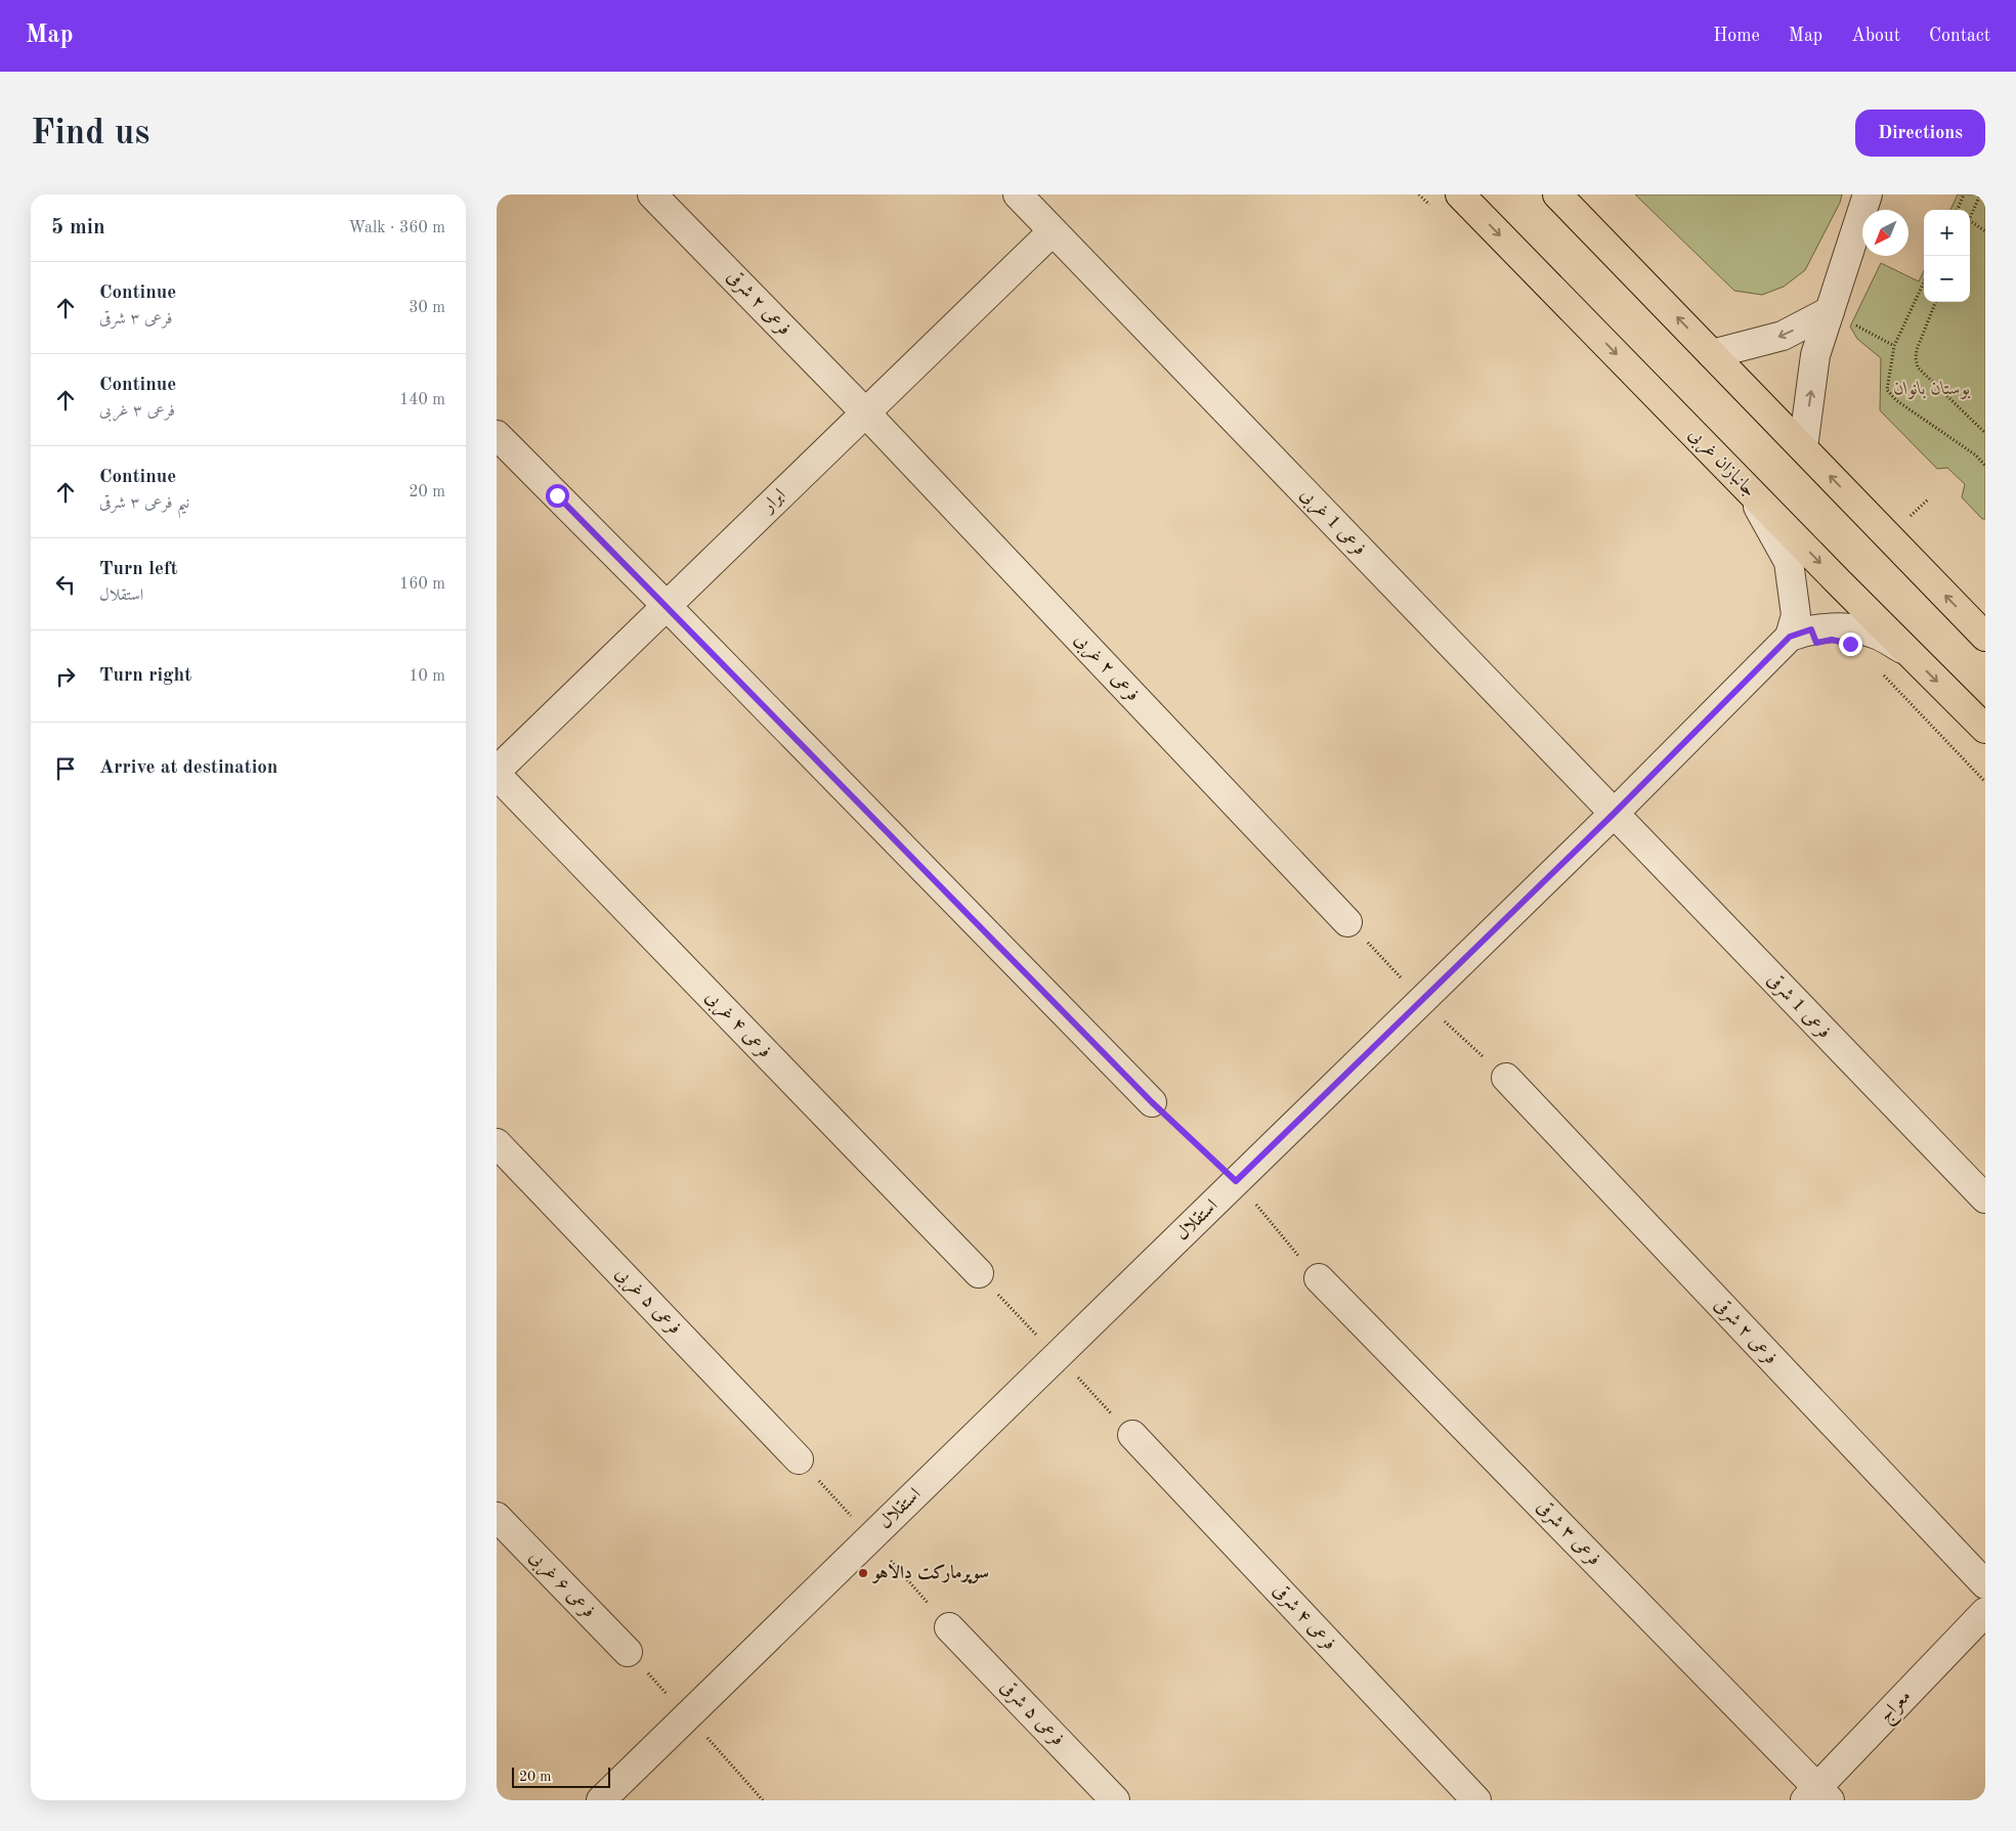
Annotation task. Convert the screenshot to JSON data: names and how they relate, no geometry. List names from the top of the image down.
{
  "streets": {
    "main road": ["جانبازان غربی"],
    "street": [
      "فرعی ۲ شرقی",
      "ابرار",
      "فرعی 1 غربی",
      "فرعی ۲ غربی",
      "فرعی 1 شرقی",
      "فرعی ۴ غربی",
      "استقلال",
      "فرعی ۵ غربی",
      "فرعی ۳ شرقی",
      "فرعی ۶ غربی",
      "فرعی ۴ شرقی",
      "معراج",
      "فرعی ۵ شرقی"
    ]
  },
  "crossings": [
    ["فرعی ۲ شرقی", "ابرار"],
    ["فرعی ۲ شرقی", "فرعی ۲ غربی"],
    ["ابرار", "فرعی 1 غربی"],
    ["ابرار", "فرعی ۲ غربی"],
    ["فرعی 1 غربی", "فرعی 1 شرقی"],
    ["فرعی 1 غربی", "استقلال"],
    ["فرعی 1 شرقی", "استقلال"],
    ["فرعی ۳ شرقی", "معراج"]
  ],
  "parks": ["بوستان بانوان"],
  "places": ["سوپرمارکت دالاهو"],
  "scale_bar": "20 m",
  "north": "bottom left",
  "page": {
    "header": "Map",
    "nav": [
      "Home",
      "Map",
      "About",
      "Contact"
    ],
    "buttons": "Directions",
    "title": "Find us",
    "heading": ["5 min", "Walk · 360 m"],
    "map_buttons": ["+", "−"],
    "list": [
      ["Continue", "فرعی ۳ شرقی", "30 m"],
      ["Continue", "فرعی ۳ غربی", "140 m"],
      ["Continue", "نیم فرعی ۳ شرقی", "20 m"],
      ["Turn left", "استقلال", "160 m"],
      ["Turn right", "10 m"],
      "Arrive at destination"
    ],
    "scale": "20 m"
  }
}
